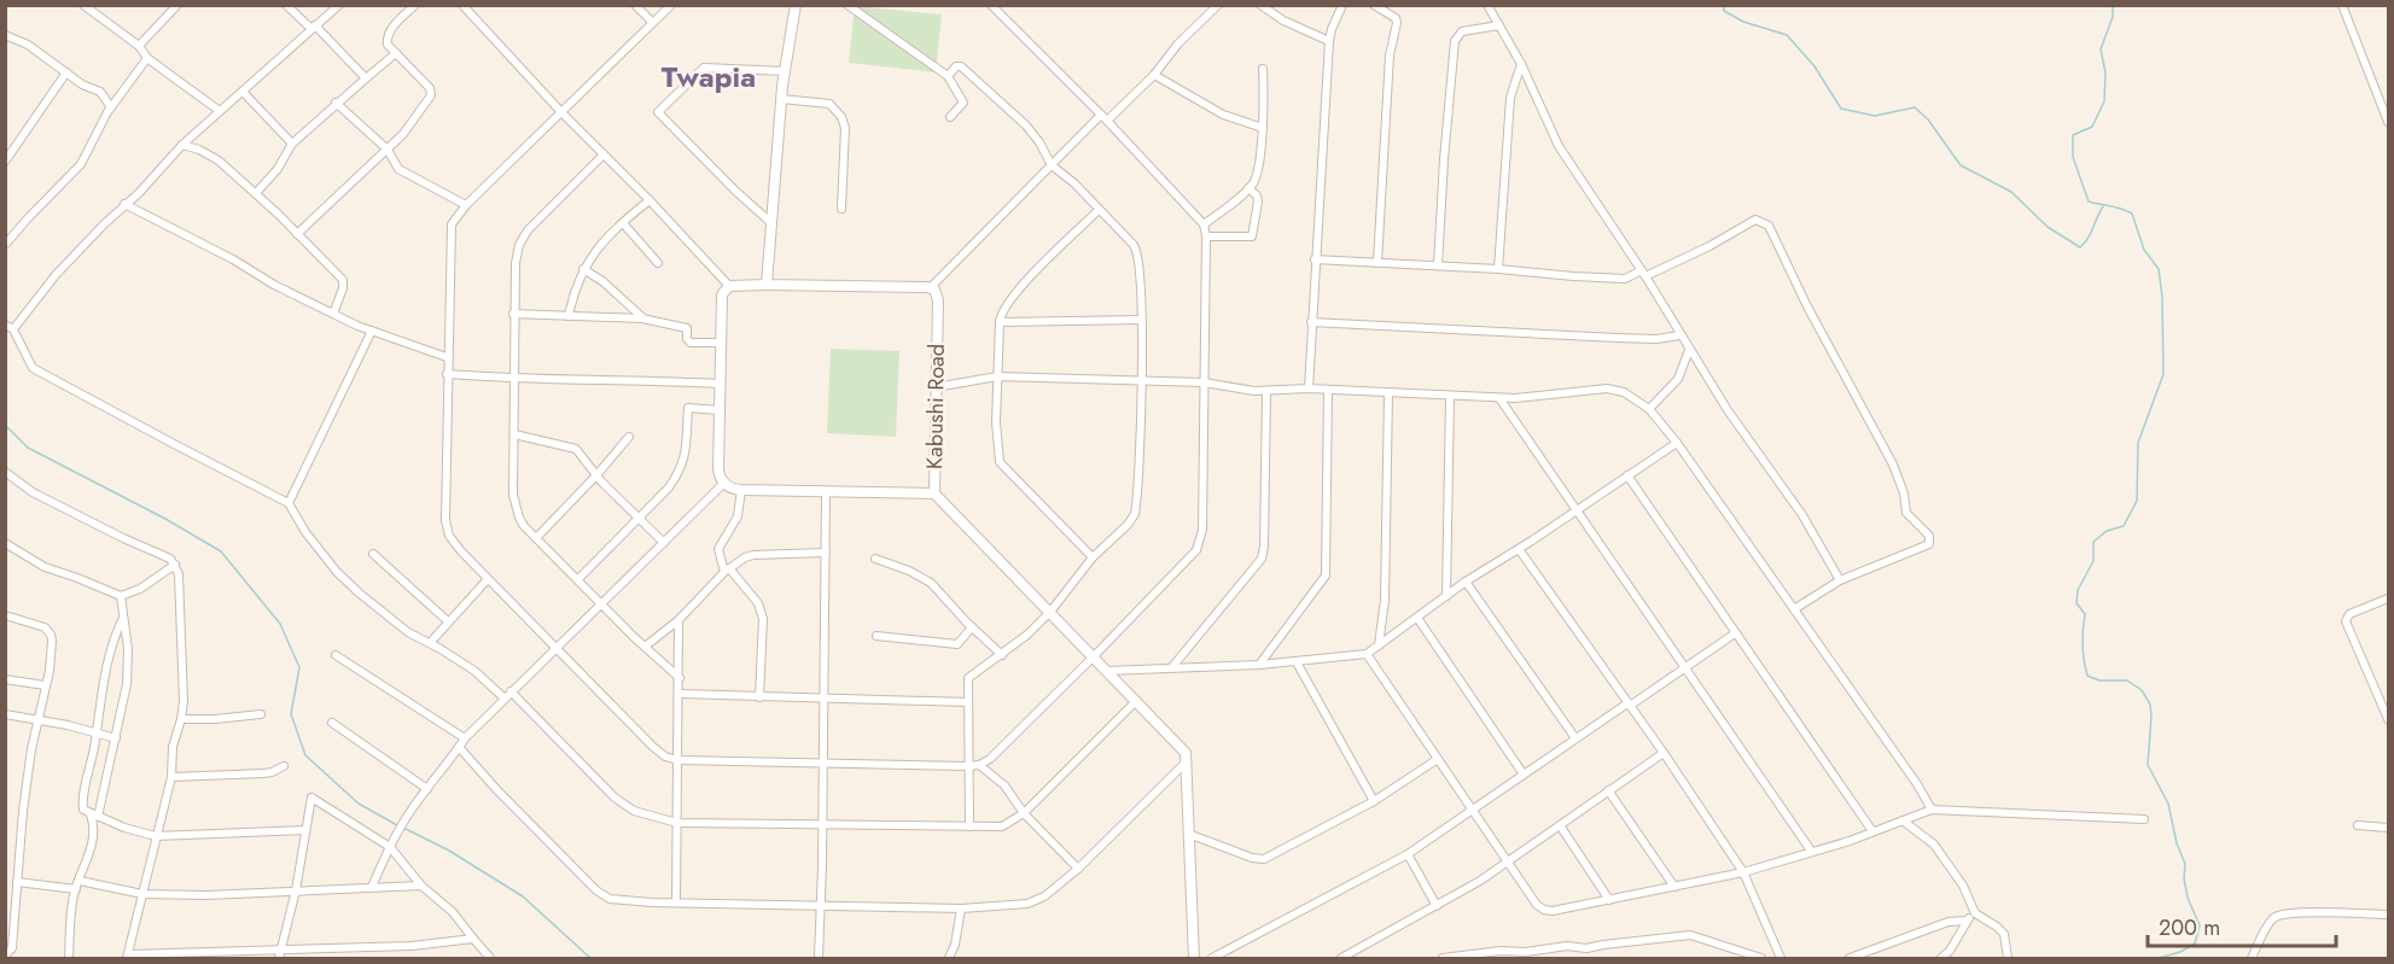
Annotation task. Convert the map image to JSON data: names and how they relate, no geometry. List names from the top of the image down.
{
  "streets": {
    "main road": ["Kabushi Road"]
  },
  "districts": ["Twapia"],
  "scale_bar": "200 m"
}
